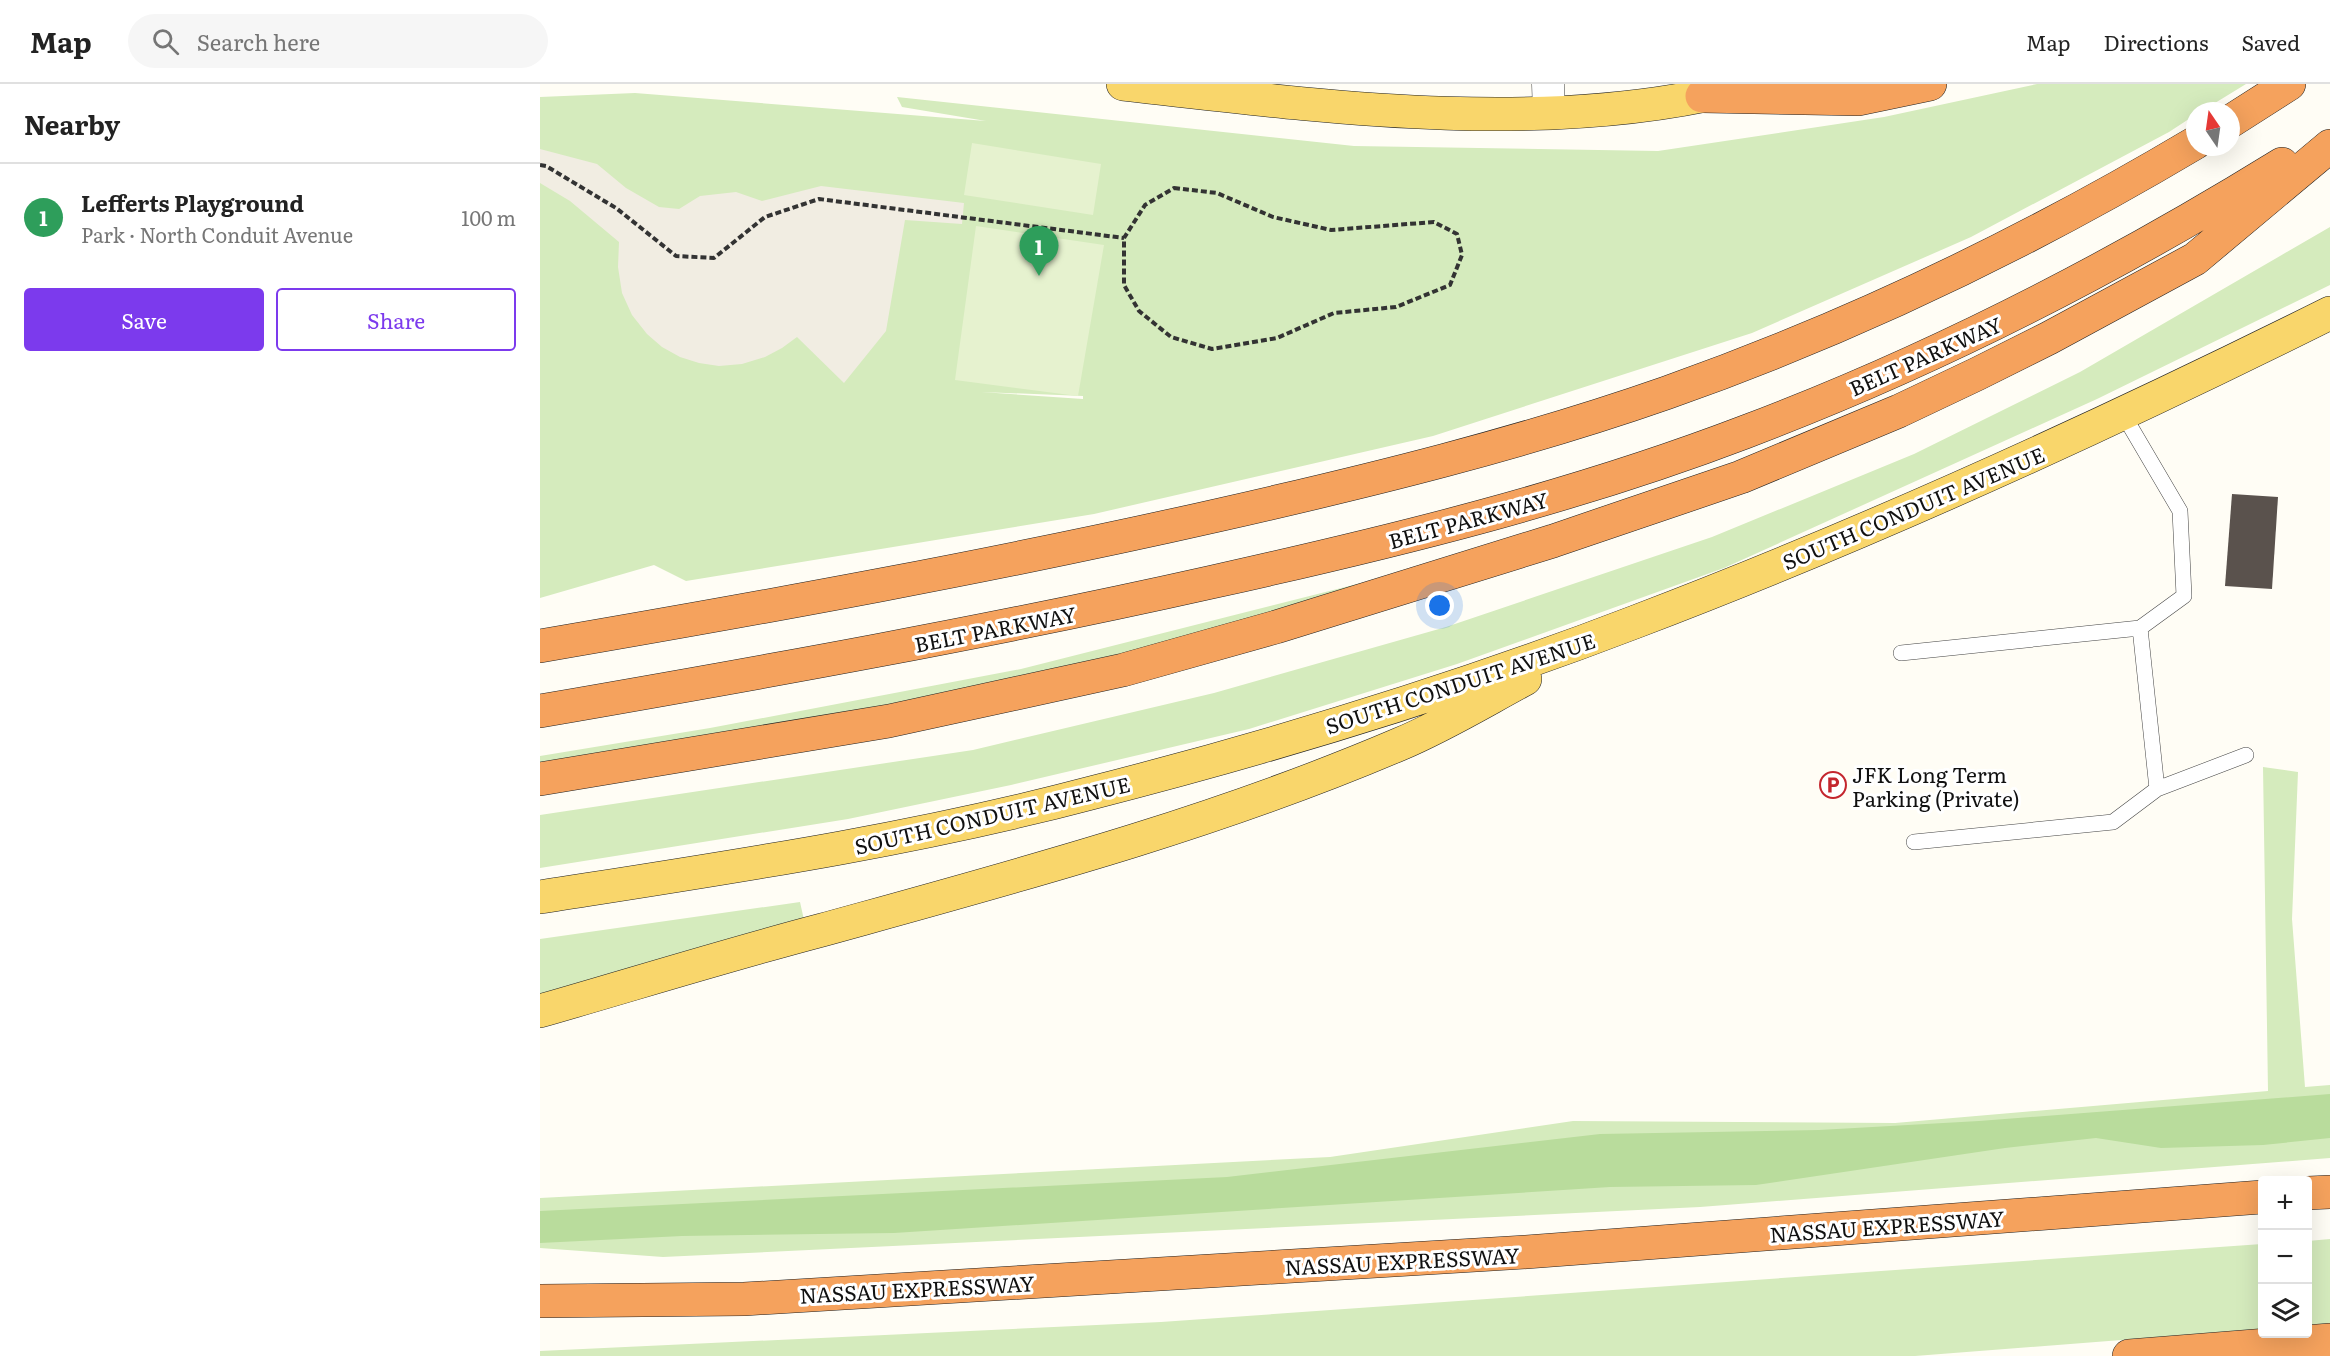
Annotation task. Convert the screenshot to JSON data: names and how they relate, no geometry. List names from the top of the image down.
{
  "streets": {
    "highway": ["BELT PARKWAY", "NASSAU EXPRESSWAY"],
    "main road": ["SOUTH CONDUIT AVENUE"]
  },
  "places": {
    "parking": ["JFK Long Term Parking (Private)"]
  },
  "north": "top",
  "page": {
    "header": "Map",
    "search": "Search here",
    "nav": ["Map", "Directions", "Saved"],
    "heading": "Nearby",
    "list": [
      {
        "mark": "1",
        "name": "Lefferts Playground",
        "note": "Park · North Conduit Avenue",
        "value": "100 m"
      }
    ],
    "pins": "1",
    "buttons": ["Save", "Share"],
    "map_buttons": ["+", "−"]
  }
}
